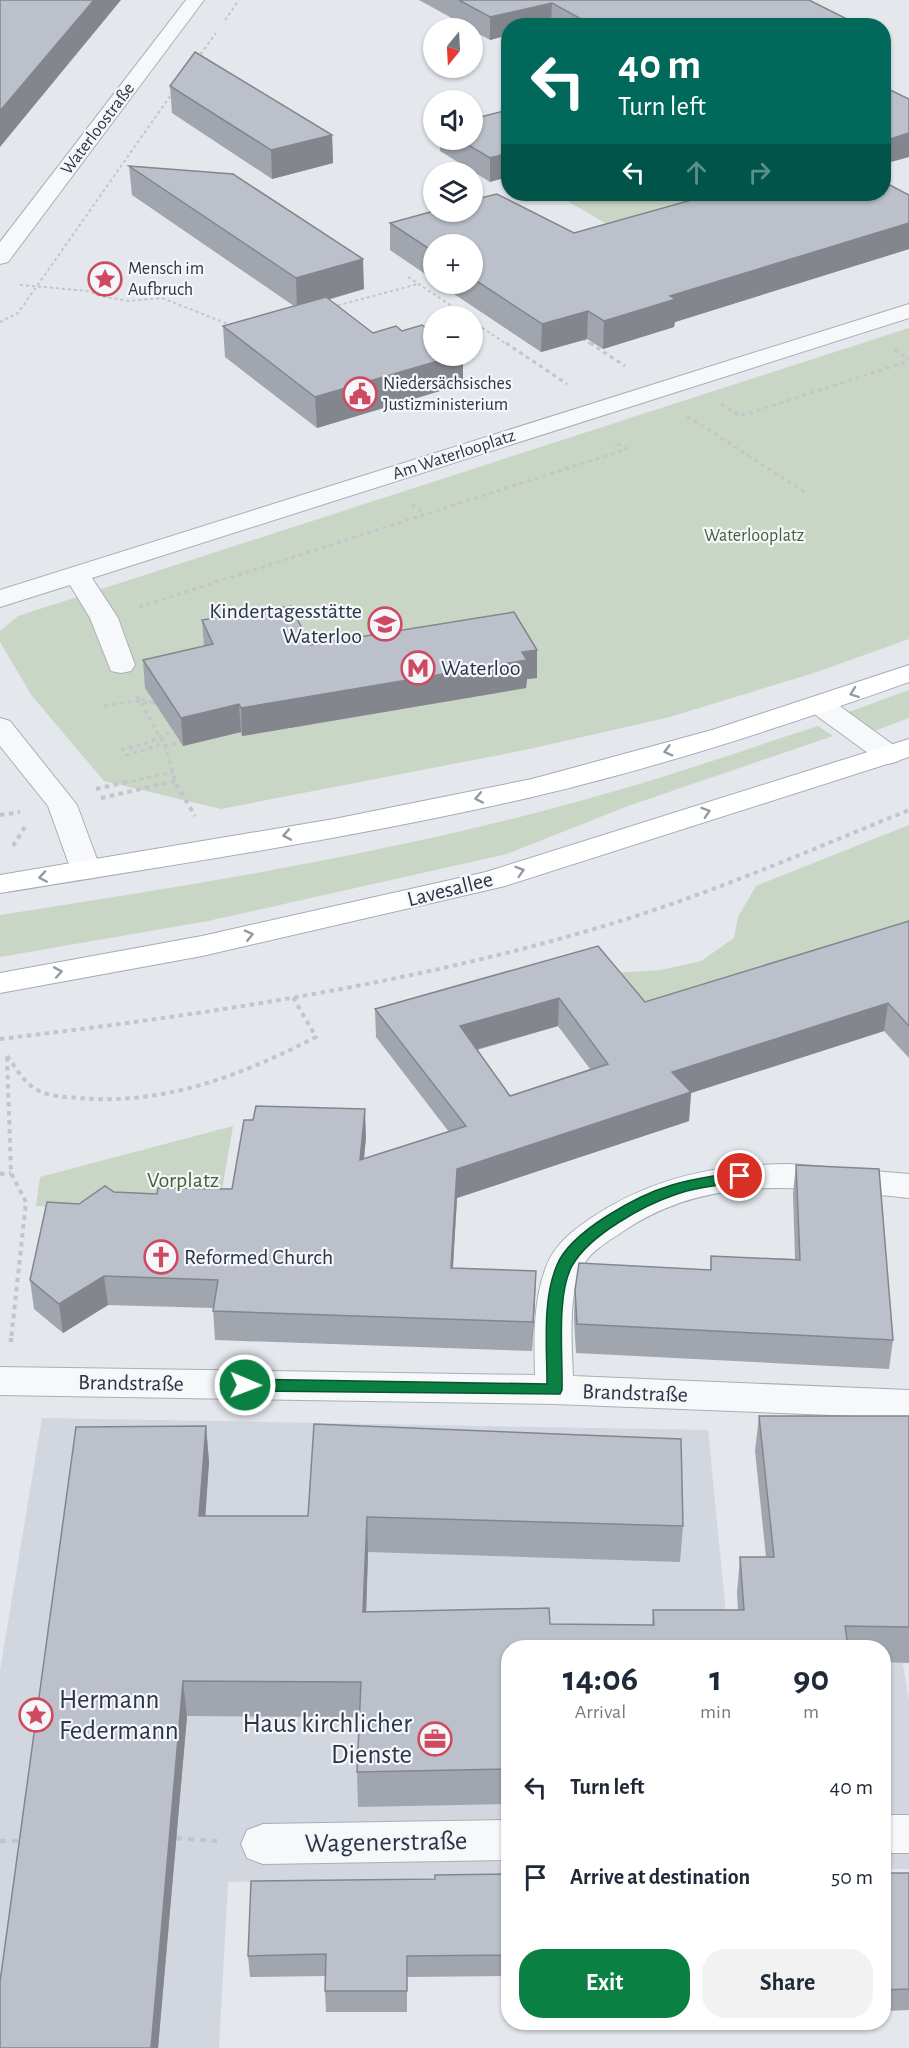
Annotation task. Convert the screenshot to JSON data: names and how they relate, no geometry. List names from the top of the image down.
{
  "streets": {
    "main road": ["Lavesallee"],
    "street": [
      "Waterloostraße",
      "Am Waterlooplatz",
      "Brandstraße",
      "Wagenerstraße"
    ]
  },
  "one_way": ["Lavesallee"],
  "parks": ["Waterlooplatz", "Vorplatz"],
  "places": {
    "place": ["Mensch im Aufbruch", "Hermann Federmann"],
    "public building": ["Niedersächsisches Justizministerium"],
    "school or university": ["Kindertagesstätte Waterloo"],
    "metro station": ["Waterloo"],
    "church": ["Reformed Church"],
    "office": ["Haus kirchlicher Dienste"]
  },
  "north": "bottom",
  "page": {
    "map_buttons": ["+", "−"],
    "turn": ["40 m", "Turn left"],
    "eta": [
      "14:06",
      "Arrival",
      "1",
      "min",
      "90",
      "m"
    ],
    "list": [
      {
        "name": "Turn left",
        "value": "40 m"
      },
      {
        "name": "Arrive at destination",
        "value": "50 m"
      }
    ],
    "buttons": ["Exit", "Share"]
  }
}
